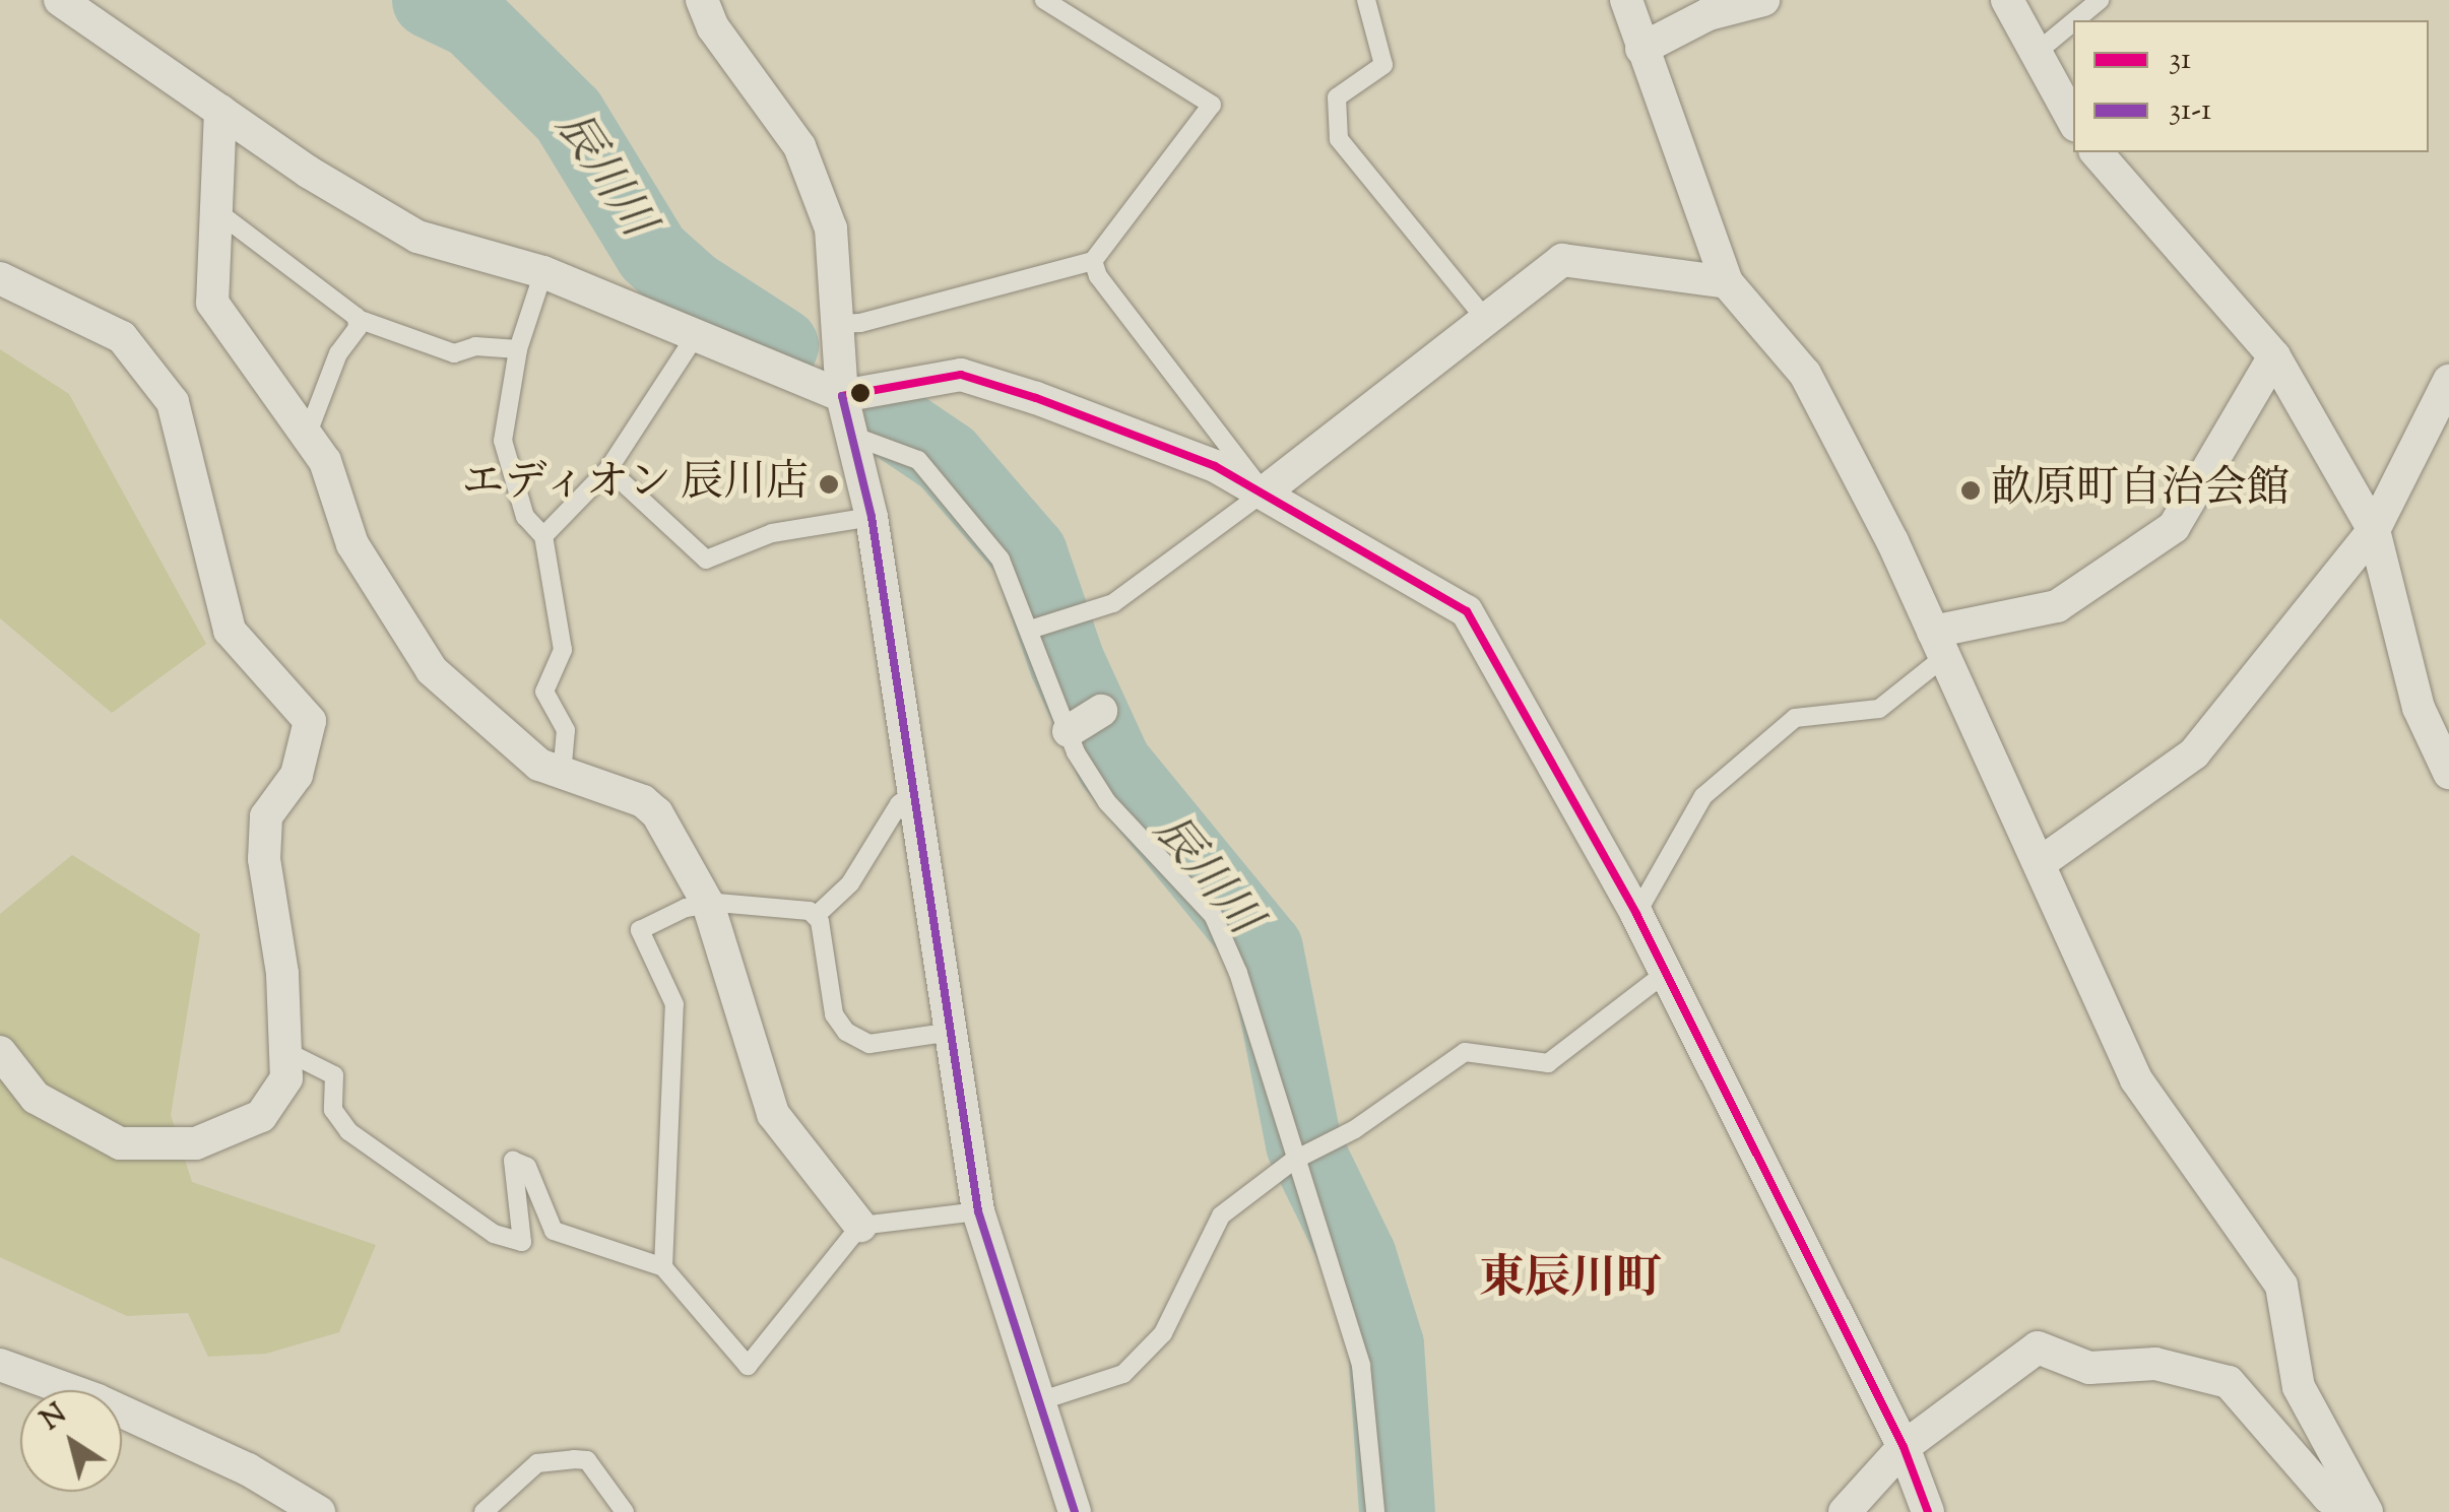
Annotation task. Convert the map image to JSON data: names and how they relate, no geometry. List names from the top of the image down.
{
  "districts": ["東辰川町"],
  "water": ["辰川川"],
  "places": ["エディオン 辰川店", "畝原町自治会館"],
  "lines": ["transit line 31", "transit line 31-1"],
  "legend": ["31", "31-1"],
  "north": "top left"
}
